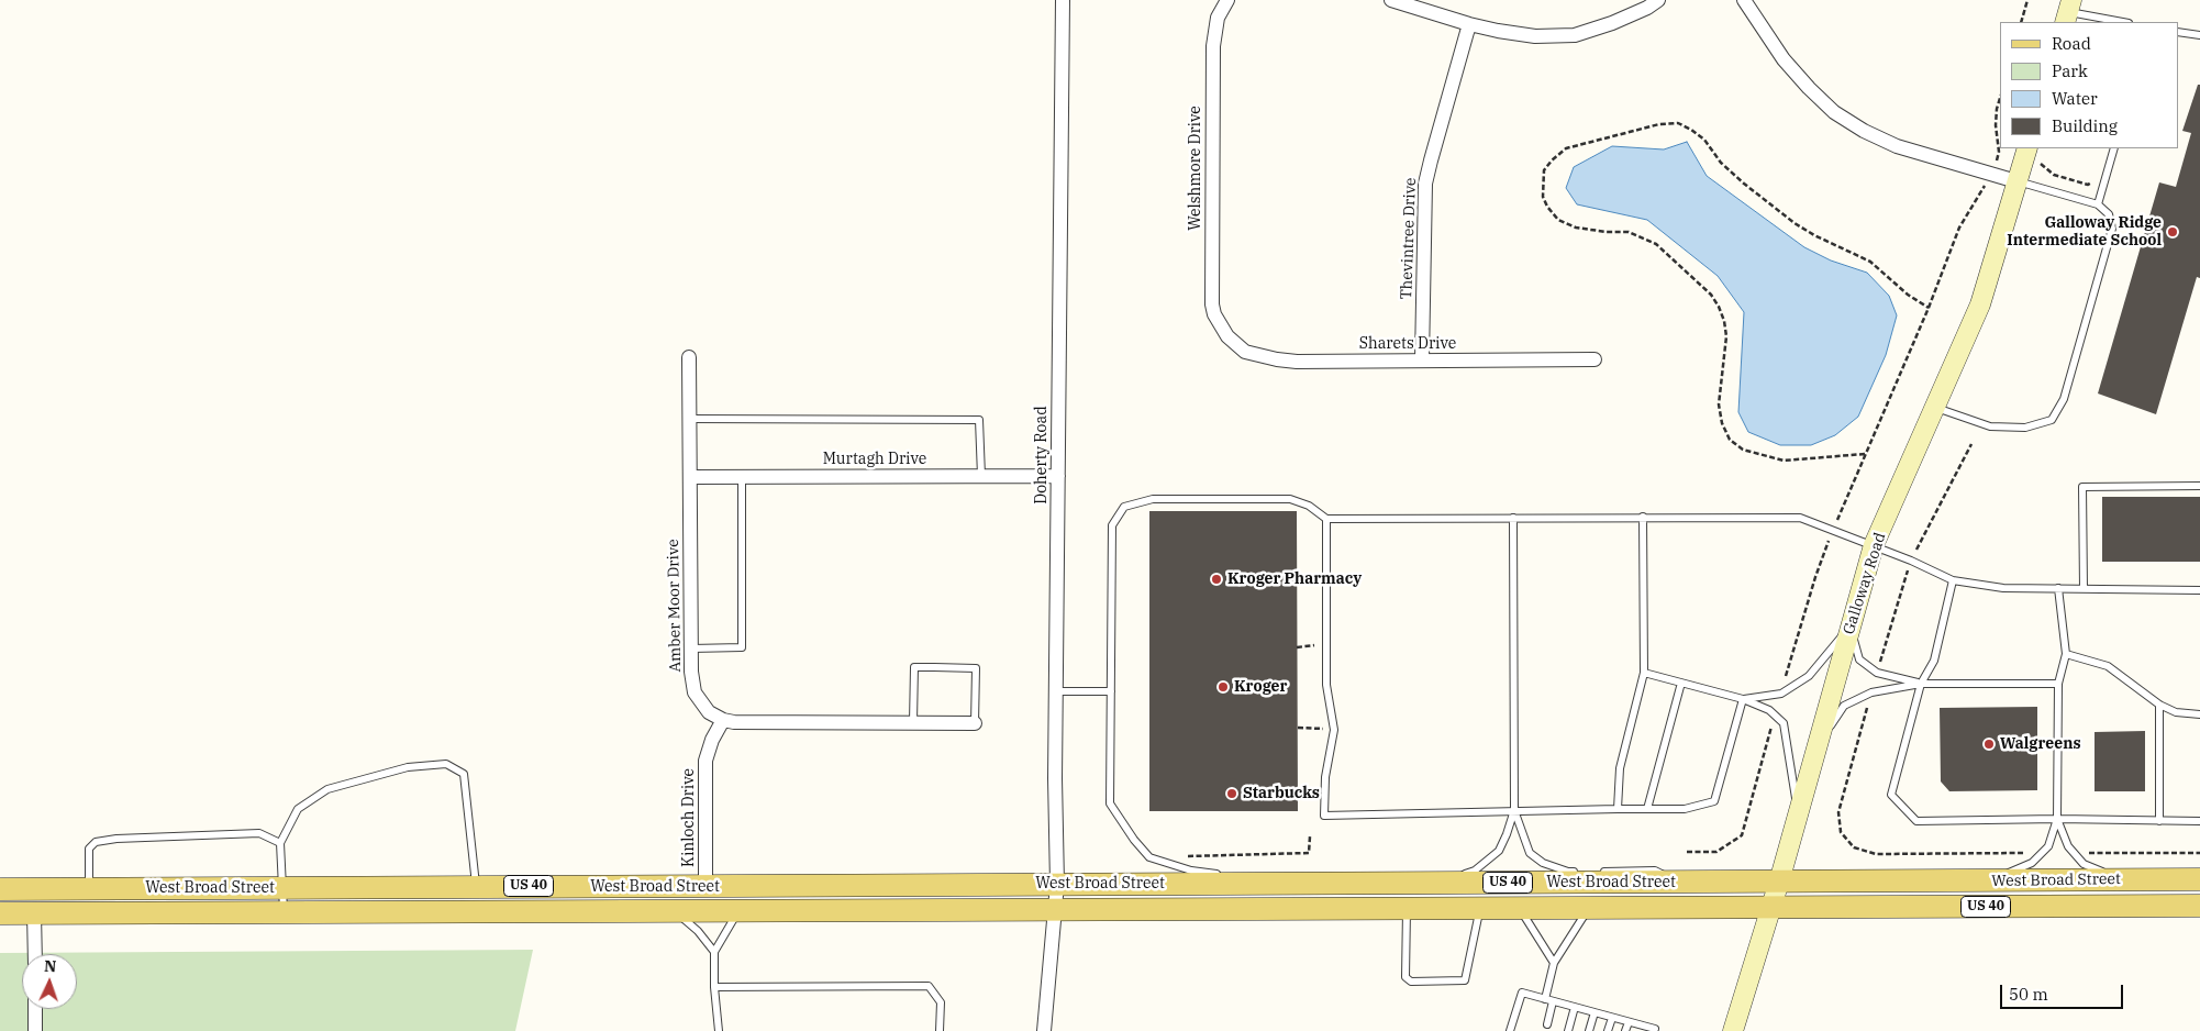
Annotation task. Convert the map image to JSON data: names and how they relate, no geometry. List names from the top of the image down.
{
  "streets": {
    "main road": ["West Broad Street", "US 40"],
    "street": [
      "Welshmore Drive",
      "Thevintree Drive",
      "Sharets Drive",
      "Doherty Road",
      "Murtagh Drive",
      "Galloway Road",
      "Amber Moor Drive",
      "Kinloch Drive"
    ]
  },
  "crossings": [
    ["Welshmore Drive", "Sharets Drive"],
    ["Thevintree Drive", "Sharets Drive"],
    ["Doherty Road", "Murtagh Drive"],
    ["Doherty Road", "West Broad Street"],
    ["Murtagh Drive", "Amber Moor Drive"],
    ["Galloway Road", "West Broad Street"],
    ["Amber Moor Drive", "Kinloch Drive"],
    ["Kinloch Drive", "West Broad Street"]
  ],
  "places": [
    "Galloway Ridge Intermediate School",
    "Kroger Pharmacy",
    "Kroger",
    "Walgreens",
    "Starbucks"
  ],
  "legend": [
    "Road",
    "Park",
    "Water",
    "Building"
  ],
  "scale_bar": "50 m",
  "north": "top"
}
